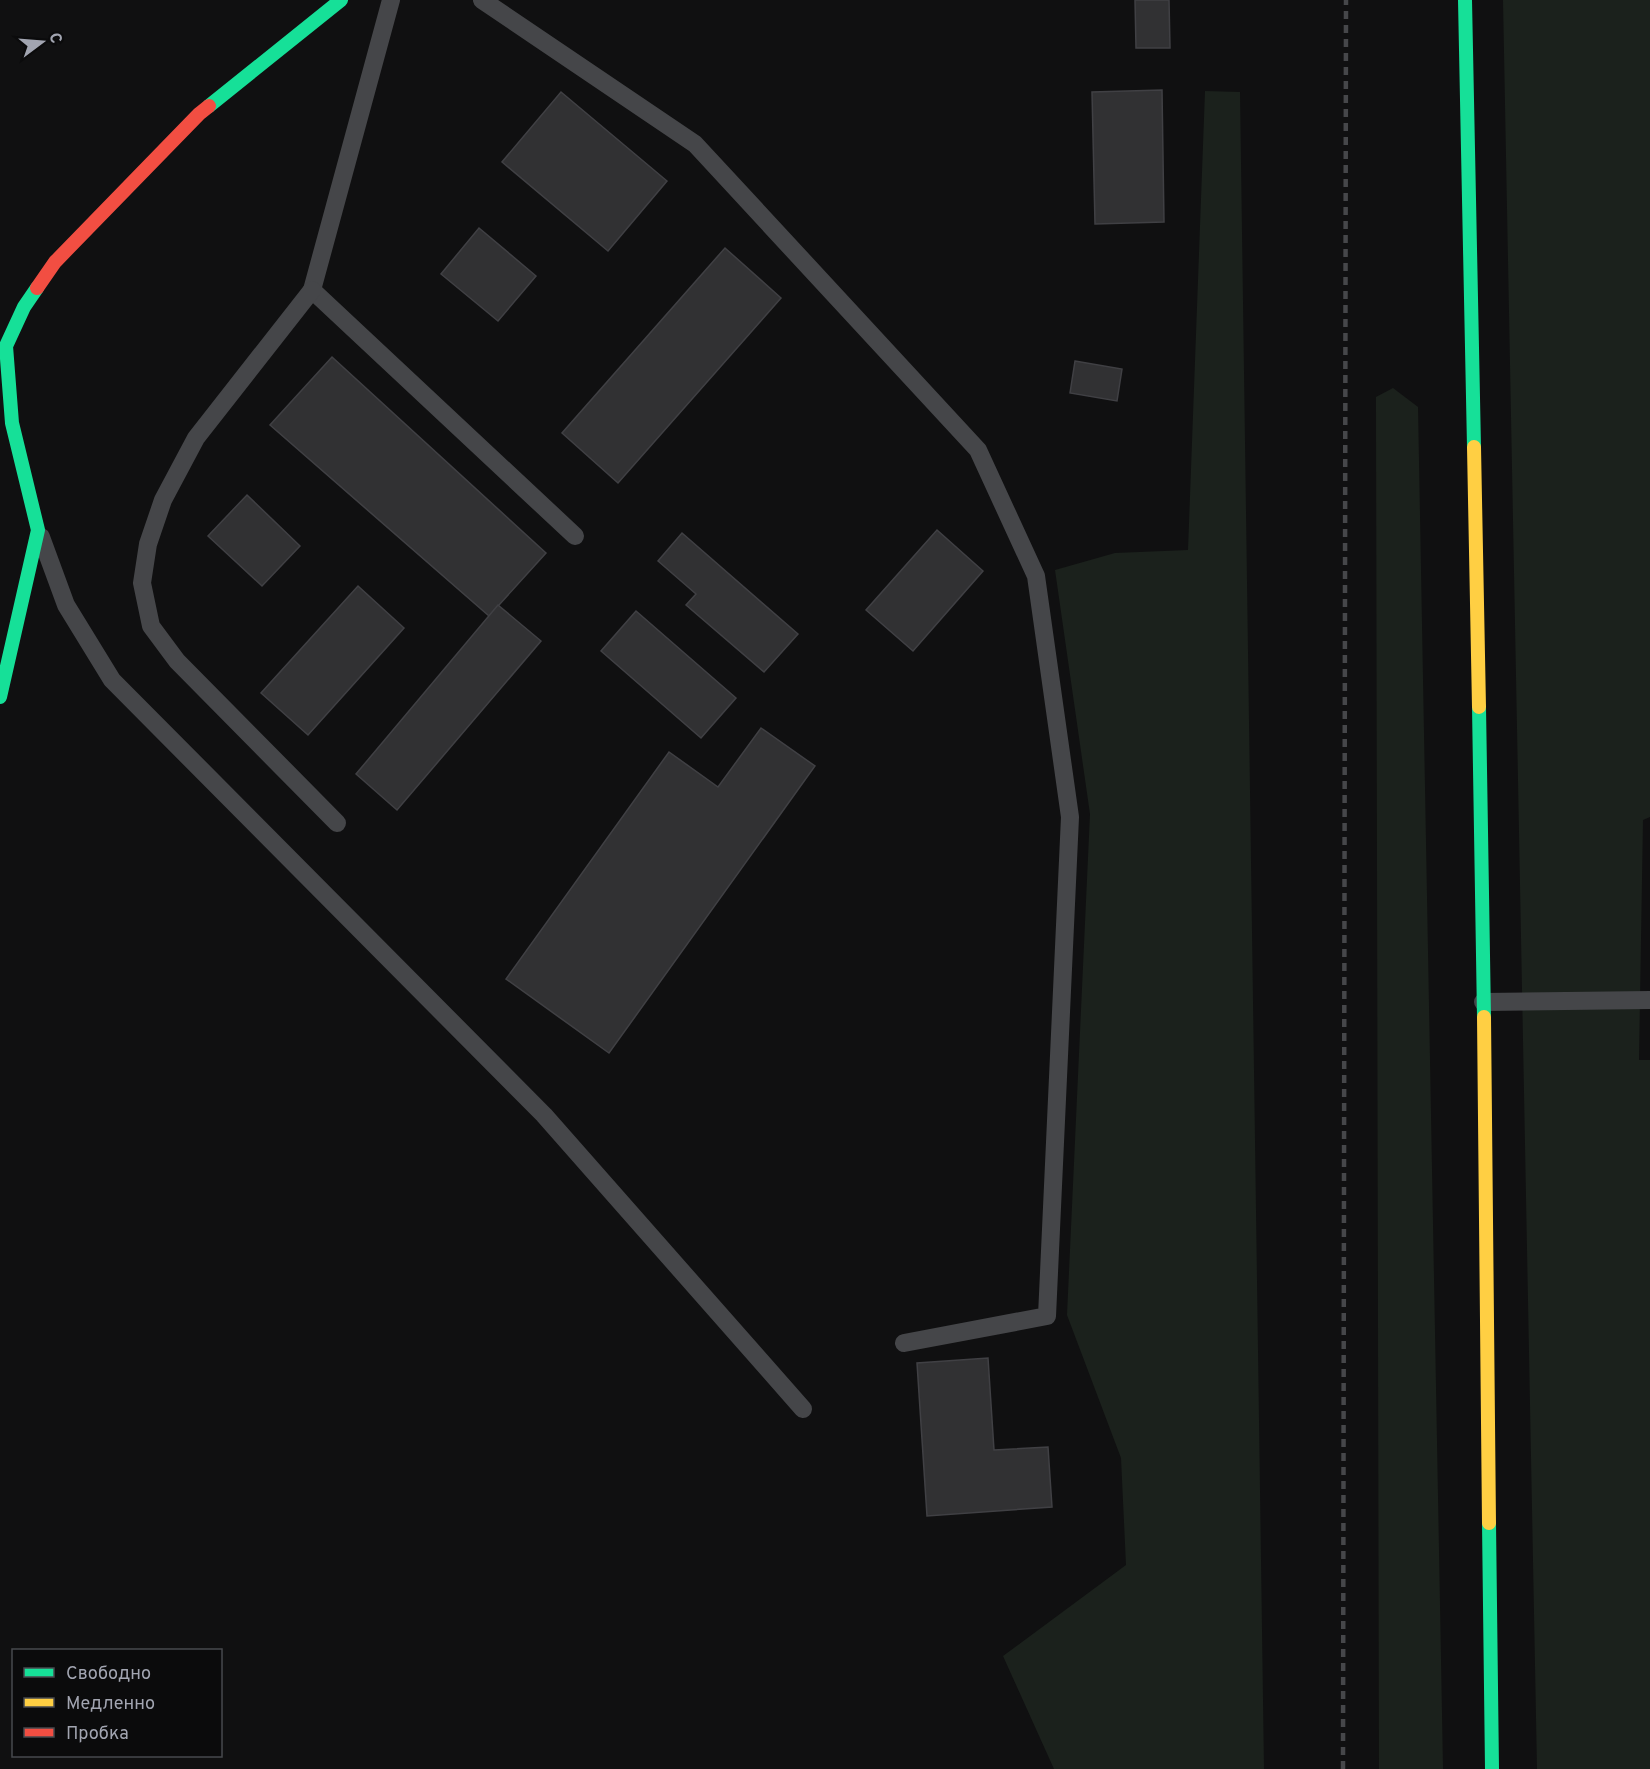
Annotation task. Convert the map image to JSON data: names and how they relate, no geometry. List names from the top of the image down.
{
  "legend": ["Свободно", "Медленно", "Пробка"],
  "north": "right"
}
